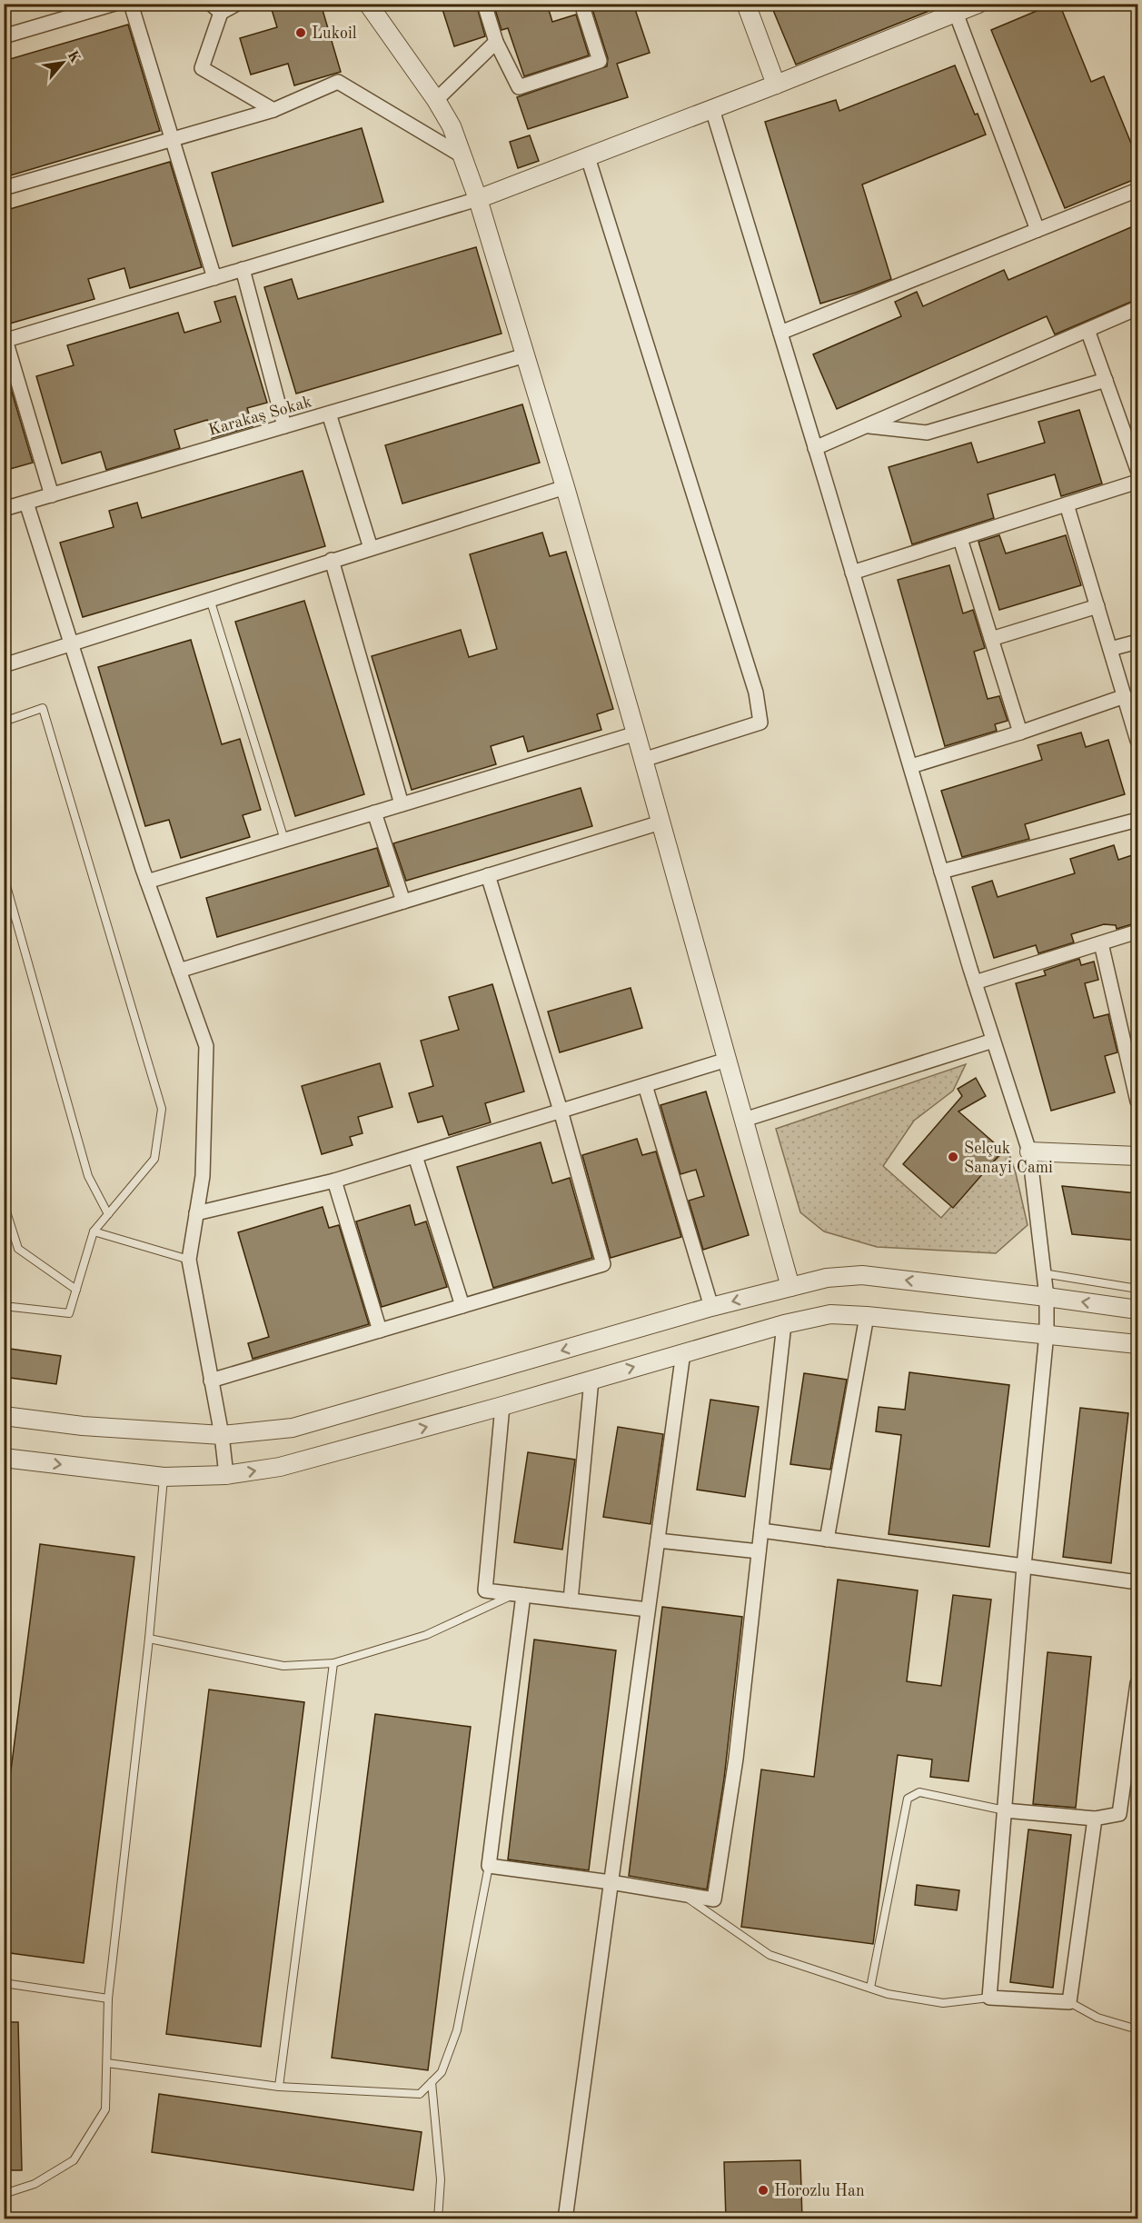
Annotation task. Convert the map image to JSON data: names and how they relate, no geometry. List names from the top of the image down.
{
  "streets": {
    "street": ["Karakaş Sokak"]
  },
  "places": ["Lukoil", "Selçuk Sanayi Cami", "Horozlu Han"],
  "north": "top right"
}
